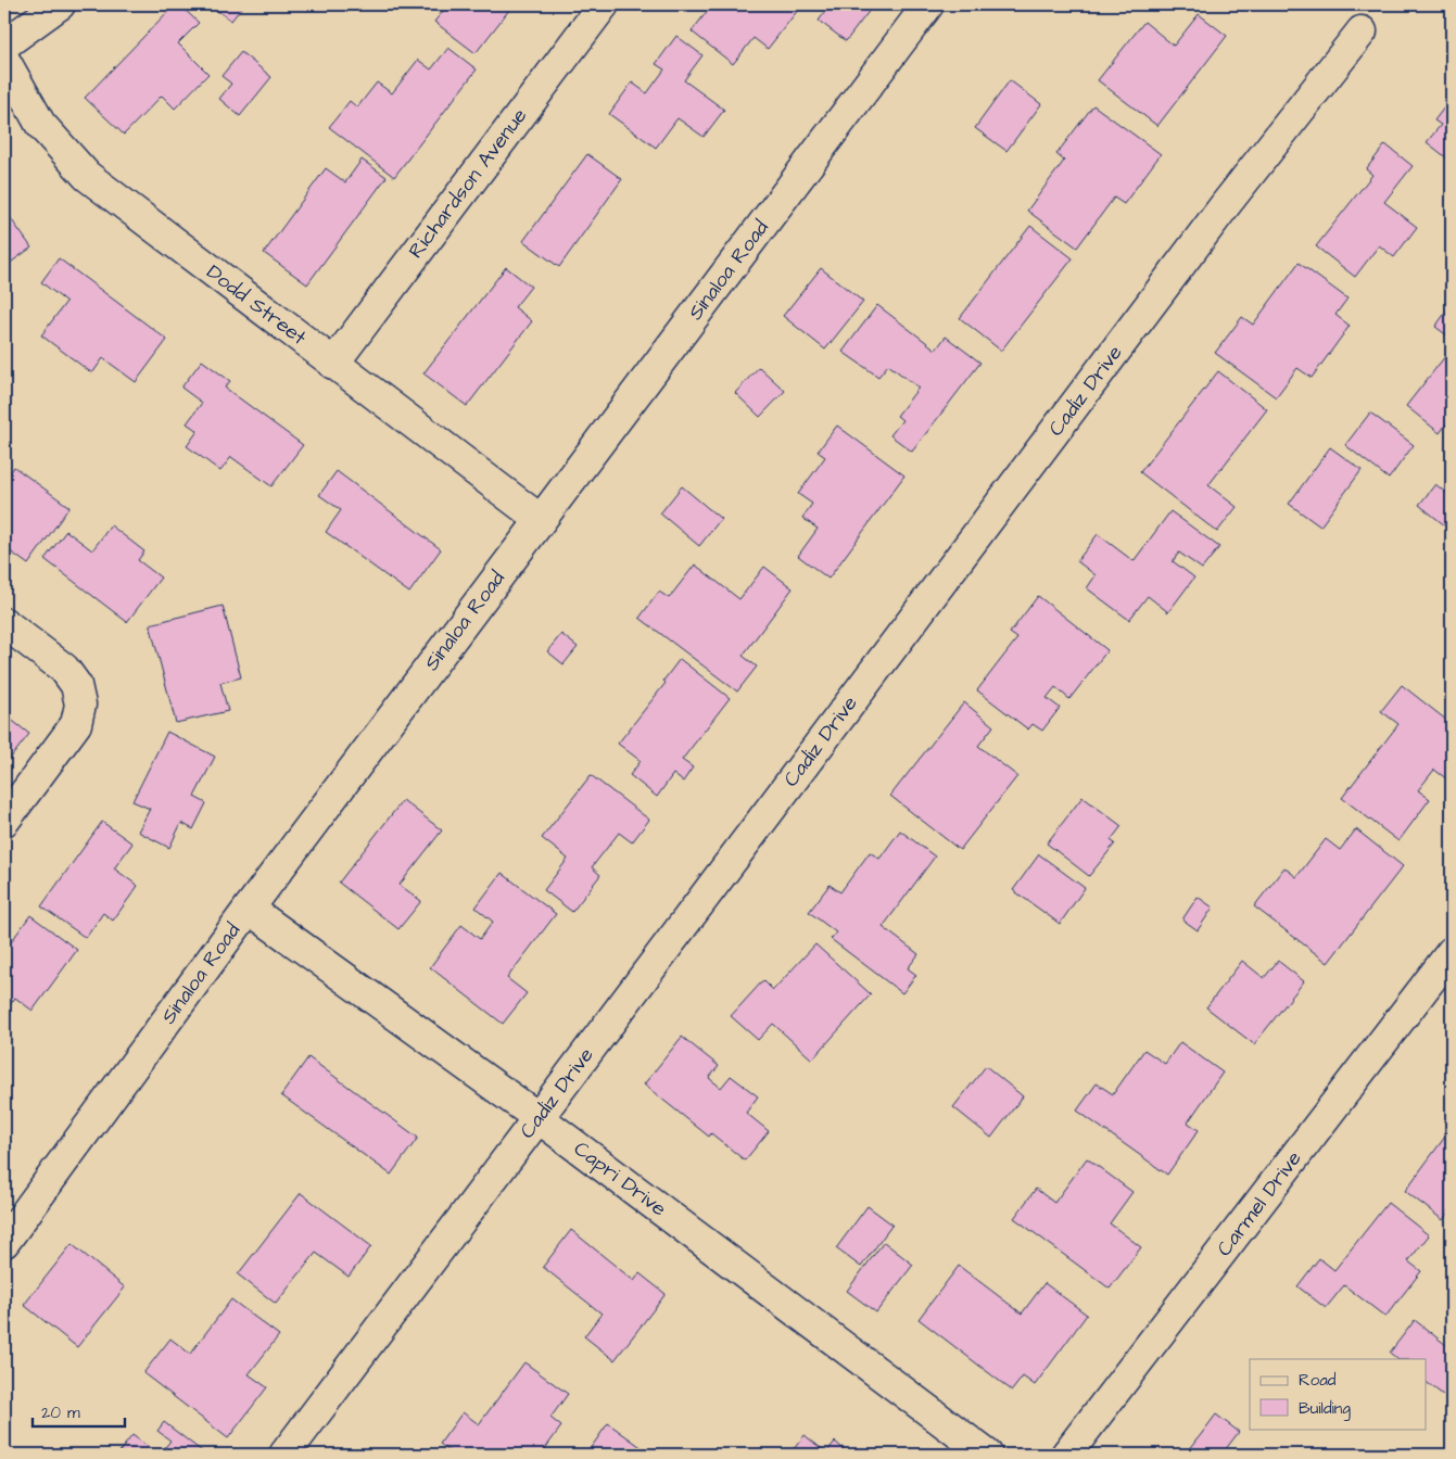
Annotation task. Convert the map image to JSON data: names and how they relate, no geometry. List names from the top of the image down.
{
  "streets": {
    "street": [
      "Richardson Avenue",
      "Sinaloa Road",
      "Dodd Street",
      "Cadiz Drive",
      "Capri Drive",
      "Carmel Drive"
    ]
  },
  "crossings": [
    ["Richardson Avenue", "Dodd Street"],
    ["Sinaloa Road", "Dodd Street"],
    ["Sinaloa Road", "Capri Drive"],
    ["Cadiz Drive", "Capri Drive"]
  ],
  "legend": ["Road", "Building"],
  "scale_bar": "20 m"
}
